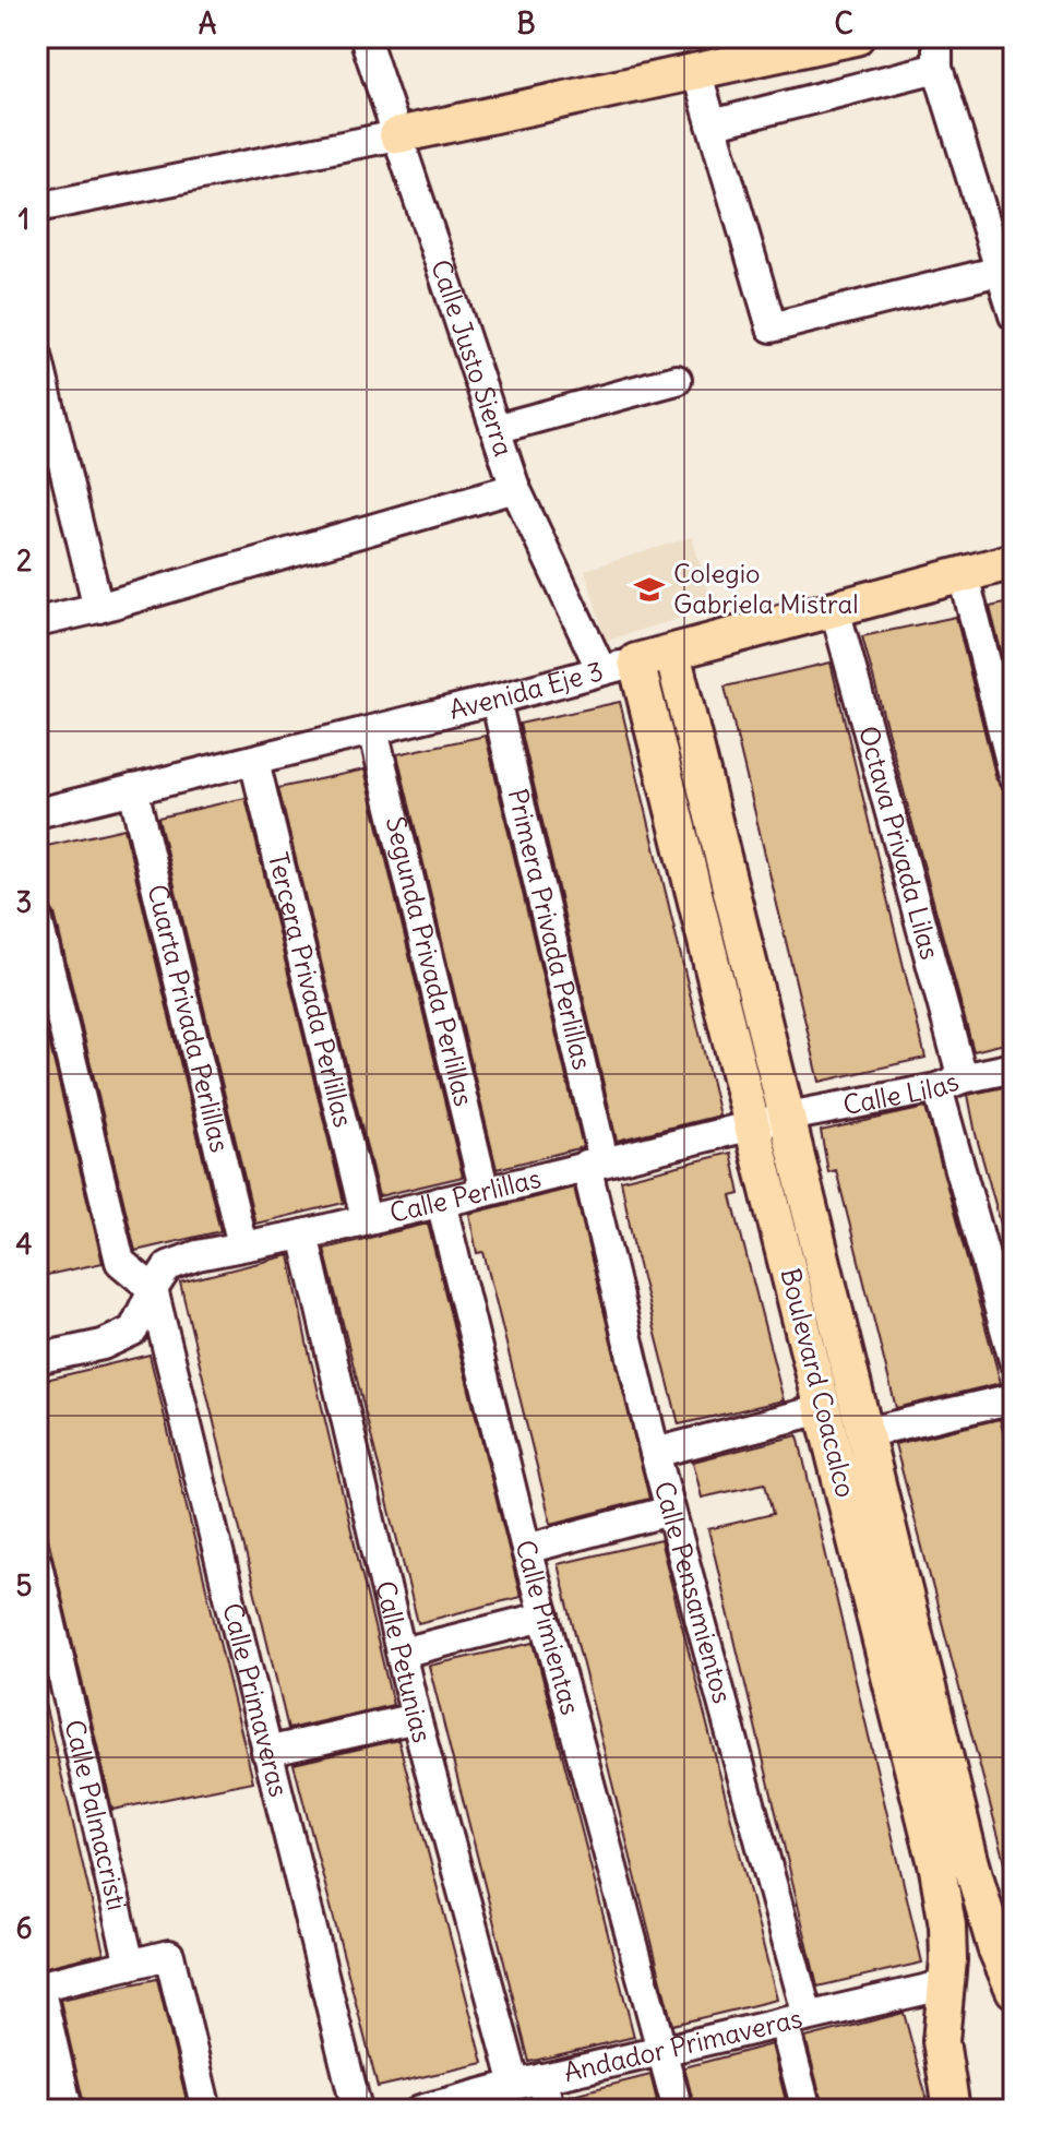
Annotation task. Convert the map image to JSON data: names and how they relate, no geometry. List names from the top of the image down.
{
  "streets": {
    "main road": ["Avenida Eje 3", "Boulevard Coacalco"],
    "street": [
      "Calle Justo Sierra",
      "Octava Privada Lilas",
      "Primera Privada Perlillas",
      "Segunda Privada Perlillas",
      "Tercera Privada Perlillas",
      "Cuarta Privada Perlillas",
      "Calle Lilas",
      "Calle Perlillas",
      "Calle Pensamientos",
      "Calle Pimientas",
      "Calle Petunias",
      "Calle Primaveras",
      "Calle Palmacristi",
      "Andador Primaveras"
    ]
  },
  "crossings": [
    ["Calle Justo Sierra", "Avenida Eje 3"],
    ["Avenida Eje 3", "Octava Privada Lilas"],
    ["Avenida Eje 3", "Primera Privada Perlillas"],
    ["Avenida Eje 3", "Segunda Privada Perlillas"],
    ["Avenida Eje 3", "Tercera Privada Perlillas"],
    ["Avenida Eje 3", "Cuarta Privada Perlillas"],
    ["Avenida Eje 3", "Boulevard Coacalco"],
    ["Octava Privada Lilas", "Calle Lilas"],
    ["Primera Privada Perlillas", "Calle Perlillas"],
    ["Primera Privada Perlillas", "Calle Pensamientos"],
    ["Segunda Privada Perlillas", "Calle Perlillas"],
    ["Tercera Privada Perlillas", "Calle Perlillas"],
    ["Cuarta Privada Perlillas", "Calle Perlillas"],
    ["Calle Lilas", "Calle Perlillas"],
    ["Calle Lilas", "Boulevard Coacalco"],
    ["Calle Perlillas", "Boulevard Coacalco"],
    ["Calle Perlillas", "Calle Pensamientos"],
    ["Calle Perlillas", "Calle Pimientas"],
    ["Calle Perlillas", "Calle Petunias"],
    ["Calle Perlillas", "Calle Primaveras"],
    ["Boulevard Coacalco", "Andador Primaveras"],
    ["Calle Pensamientos", "Andador Primaveras"],
    ["Calle Pimientas", "Andador Primaveras"],
    ["Calle Petunias", "Andador Primaveras"]
  ],
  "places": {
    "school or university": ["Colegio Gabriela Mistral"]
  },
  "grid": {
    "columns": ["A", "B", "C"],
    "rows": [
      "1",
      "2",
      "3",
      "4",
      "5",
      "6"
    ]
  }
}
